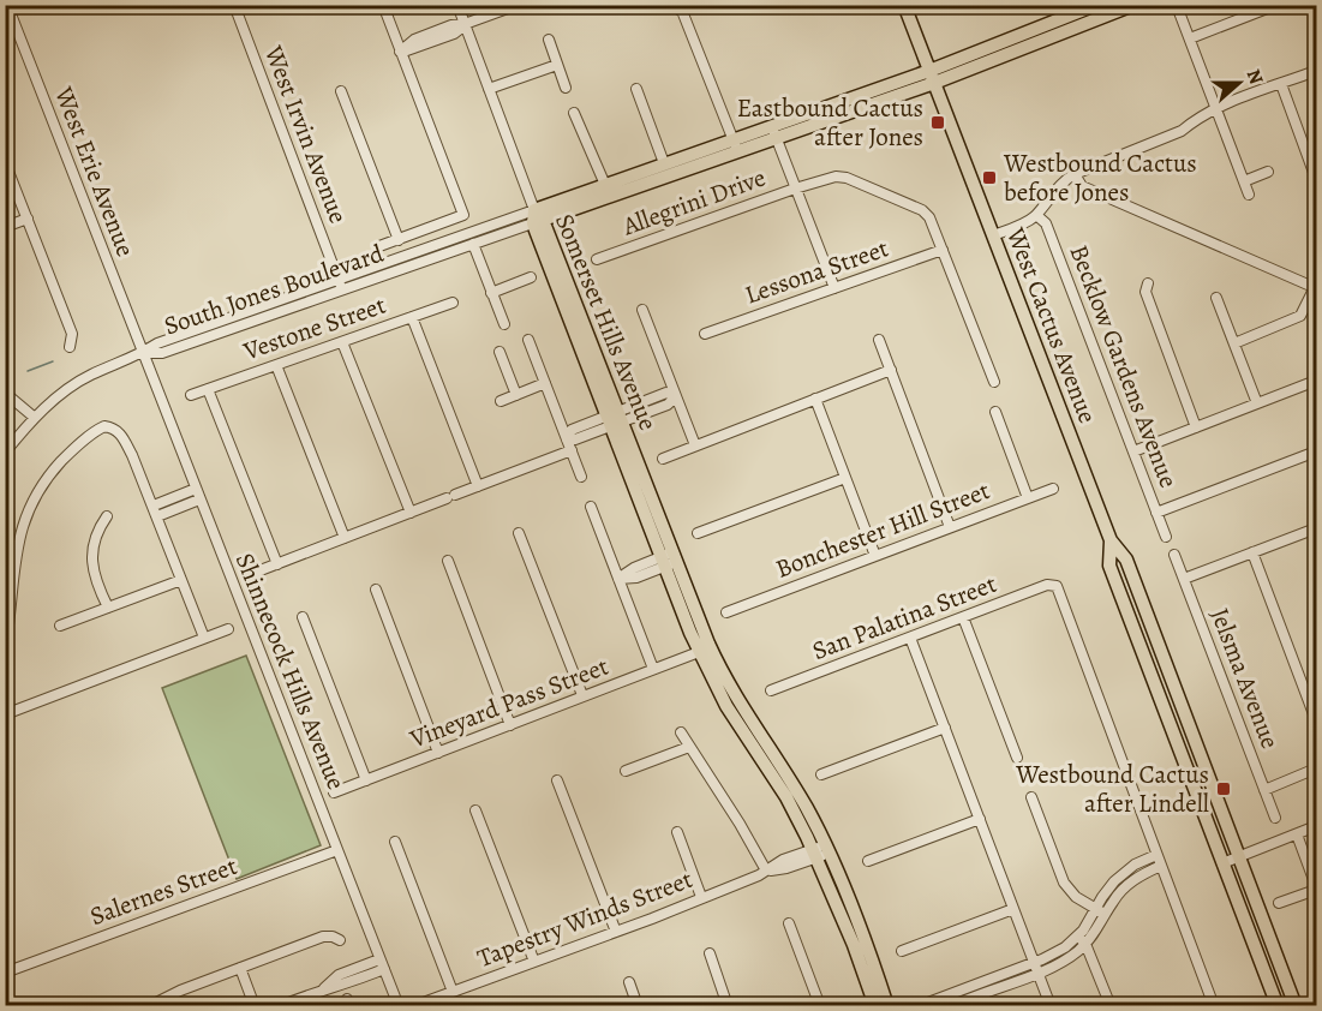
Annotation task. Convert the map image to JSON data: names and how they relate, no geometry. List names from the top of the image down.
{
  "streets": {
    "main road": ["South Jones Boulevard", "Somerset Hills Avenue", "West Cactus Avenue"],
    "street": [
      "West Irvin Avenue",
      "West Erie Avenue",
      "Allegrini Drive",
      "Lessona Street",
      "Vestone Street",
      "Becklow Gardens Avenue",
      "Bonchester Hill Street",
      "San Palatina Street",
      "Shinnecock Hills Avenue",
      "Jelsma Avenue",
      "Vineyard Pass Street",
      "Salernes Street",
      "Tapestry Winds Street"
    ]
  },
  "crossings": [
    ["West Irvin Avenue", "South Jones Boulevard"],
    ["West Erie Avenue", "South Jones Boulevard"],
    ["West Erie Avenue", "Shinnecock Hills Avenue"],
    ["Allegrini Drive", "Lessona Street"],
    ["South Jones Boulevard", "Somerset Hills Avenue"],
    ["South Jones Boulevard", "West Cactus Avenue"],
    ["South Jones Boulevard", "Shinnecock Hills Avenue"],
    ["Somerset Hills Avenue", "Vineyard Pass Street"],
    ["Somerset Hills Avenue", "Tapestry Winds Street"],
    ["Shinnecock Hills Avenue", "Salernes Street"]
  ],
  "places": {
    "transit": ["Eastbound Cactus after Jones", "Westbound Cactus before Jones", "Westbound Cactus after Lindell"]
  },
  "north": "right"
}
